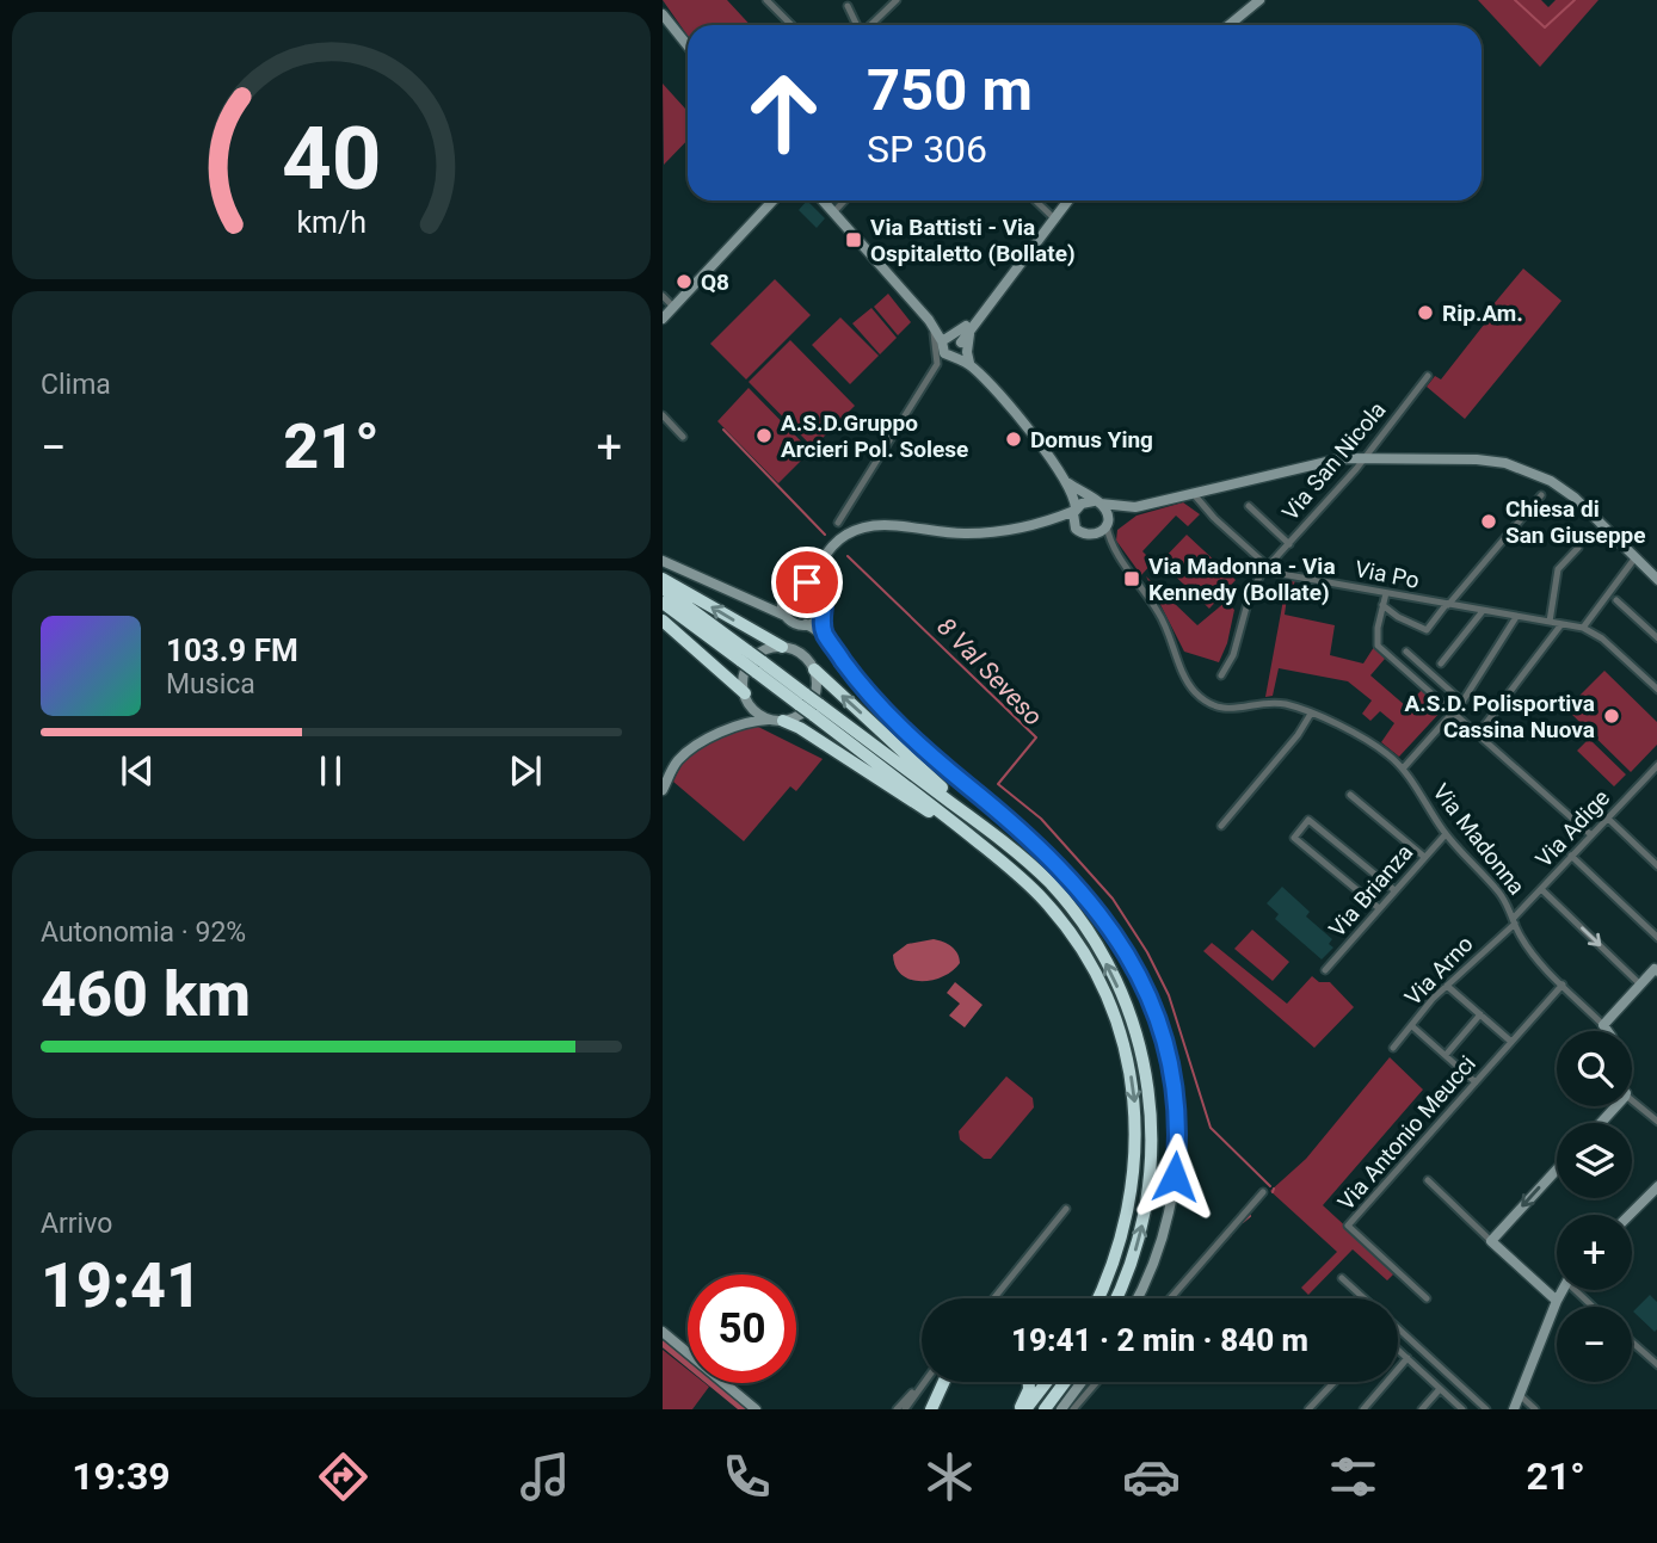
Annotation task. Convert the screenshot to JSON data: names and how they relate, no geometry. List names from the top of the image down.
{
  "streets": {
    "street": [
      "Via San Nicola",
      "Via Po",
      "Via Adige",
      "Via Madonna",
      "Via Brianza",
      "Via Arno",
      "Via Antonio Meucci"
    ]
  },
  "crossings": [
    ["Via San Nicola", "Via Po"],
    ["Via Adige", "Via Madonna"],
    ["Via Adige", "Via Arno"],
    ["Via Madonna", "Via Brianza"],
    ["Via Madonna", "Via Arno"],
    ["Via Madonna", "Via Antonio Meucci"]
  ],
  "water": ["8 Val Seveso"],
  "places": {
    "transit": ["Via Battisti - Via Ospitaletto (Bollate)", "Via Madonna - Via Kennedy (Bollate)"],
    "other": [
      "Q8",
      "Rip.Am.",
      "A.S.D.Gruppo Arcieri Pol. Solese",
      "Domus Ying",
      "Chiesa di San Giuseppe",
      "A.S.D. Polisportiva Cassina Nuova"
    ]
  },
  "page": {
    "turn": ["750 m", "SP 306"],
    "tile": [
      "Clima",
      ["Autonomia · 92%", "460 km"],
      ["Arrivo", "19:41"]
    ],
    "heat": ["−", "21°", "+"],
    "song": ["103.9 FM", "Musica"],
    "map_buttons": ["+", "−"],
    "limit": "50",
    "trip": "19:41 · 2 min · 840 m",
    "tabs": ["19:39", "21°"],
    "gauge": ["40", "km/h"]
  }
}
